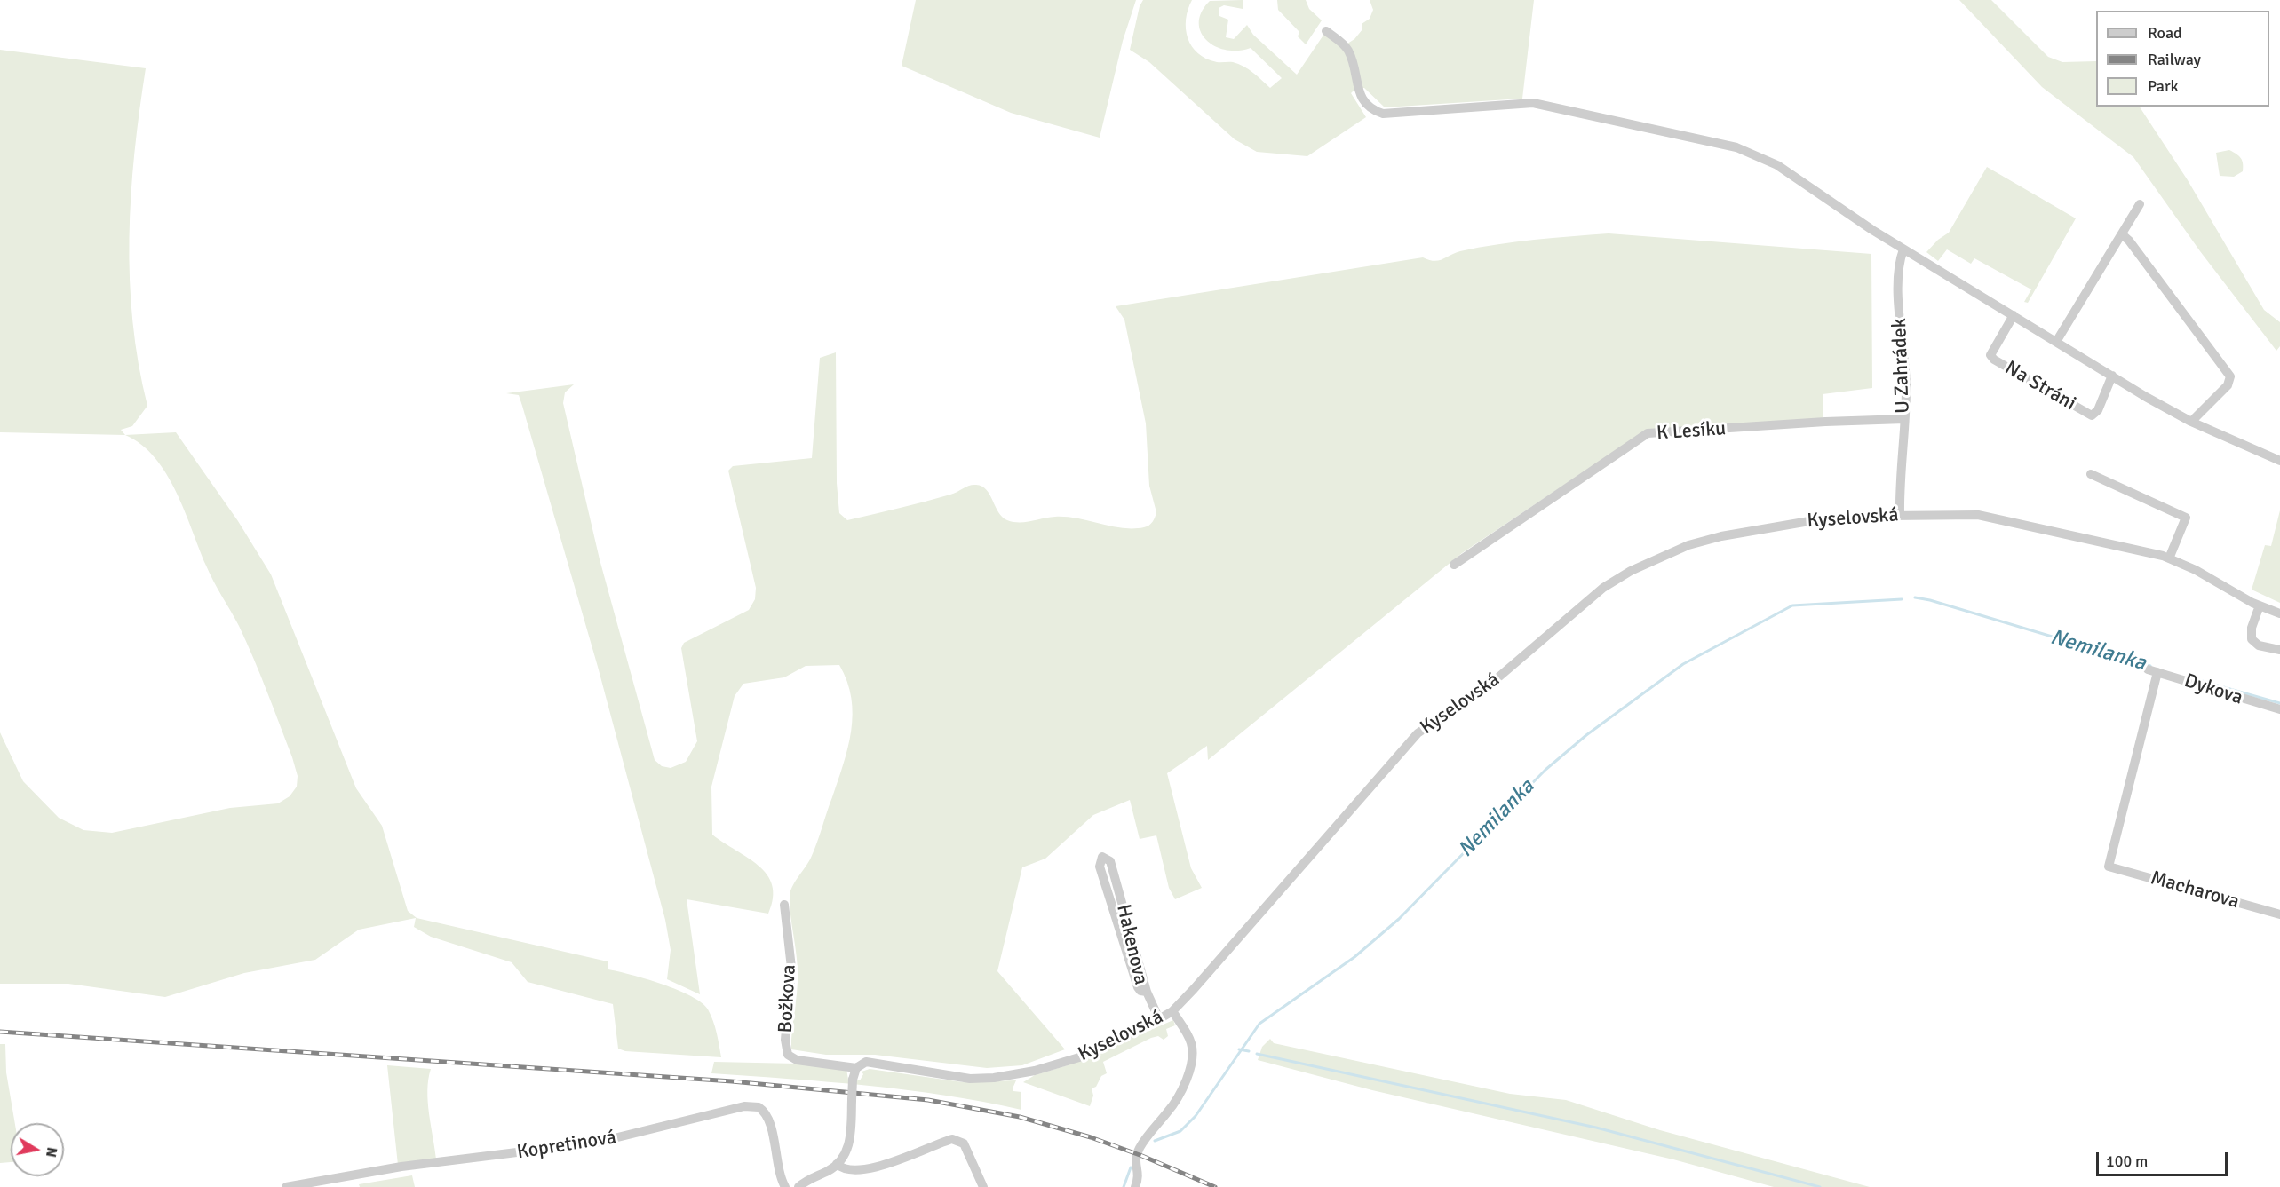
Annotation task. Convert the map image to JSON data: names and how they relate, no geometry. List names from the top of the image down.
{
  "streets": {
    "street": [
      "U Zahrádek",
      "Na Stráni",
      "K Lesíku",
      "Kyselovská",
      "Dykova",
      "Macharova",
      "Hakenova",
      "Božkova",
      "Kopretinová"
    ]
  },
  "crossings": [
    ["U Zahrádek", "K Lesíku"],
    ["U Zahrádek", "Kyselovská"],
    ["Kyselovská", "Božkova"],
    ["Dykova", "Macharova"]
  ],
  "water": ["Nemilanka"],
  "legend": ["Road", "Railway", "Park"],
  "scale_bar": "100 m",
  "north": "right"
}
